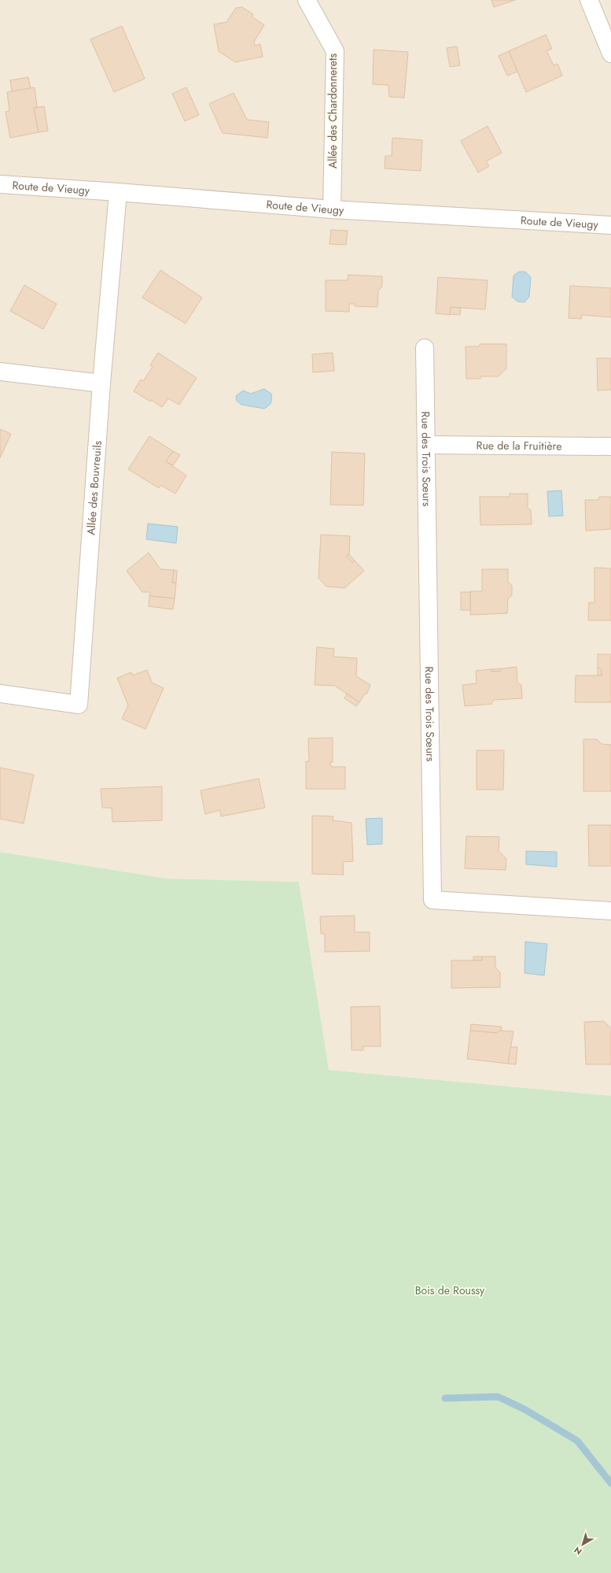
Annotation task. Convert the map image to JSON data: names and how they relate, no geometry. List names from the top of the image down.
{
  "streets": {
    "street": [
      "Allée des Chardonnerets",
      "Route de Vieugy",
      "Rue de la Fruitière",
      "Rue des Trois Sœurs",
      "Allée des Bouvreuils"
    ]
  },
  "crossings": [
    ["Allée des Chardonnerets", "Route de Vieugy"],
    ["Route de Vieugy", "Allée des Bouvreuils"],
    ["Rue de la Fruitière", "Rue des Trois Sœurs"]
  ],
  "parks": ["Bois de Roussy"],
  "north": "bottom left"
}
